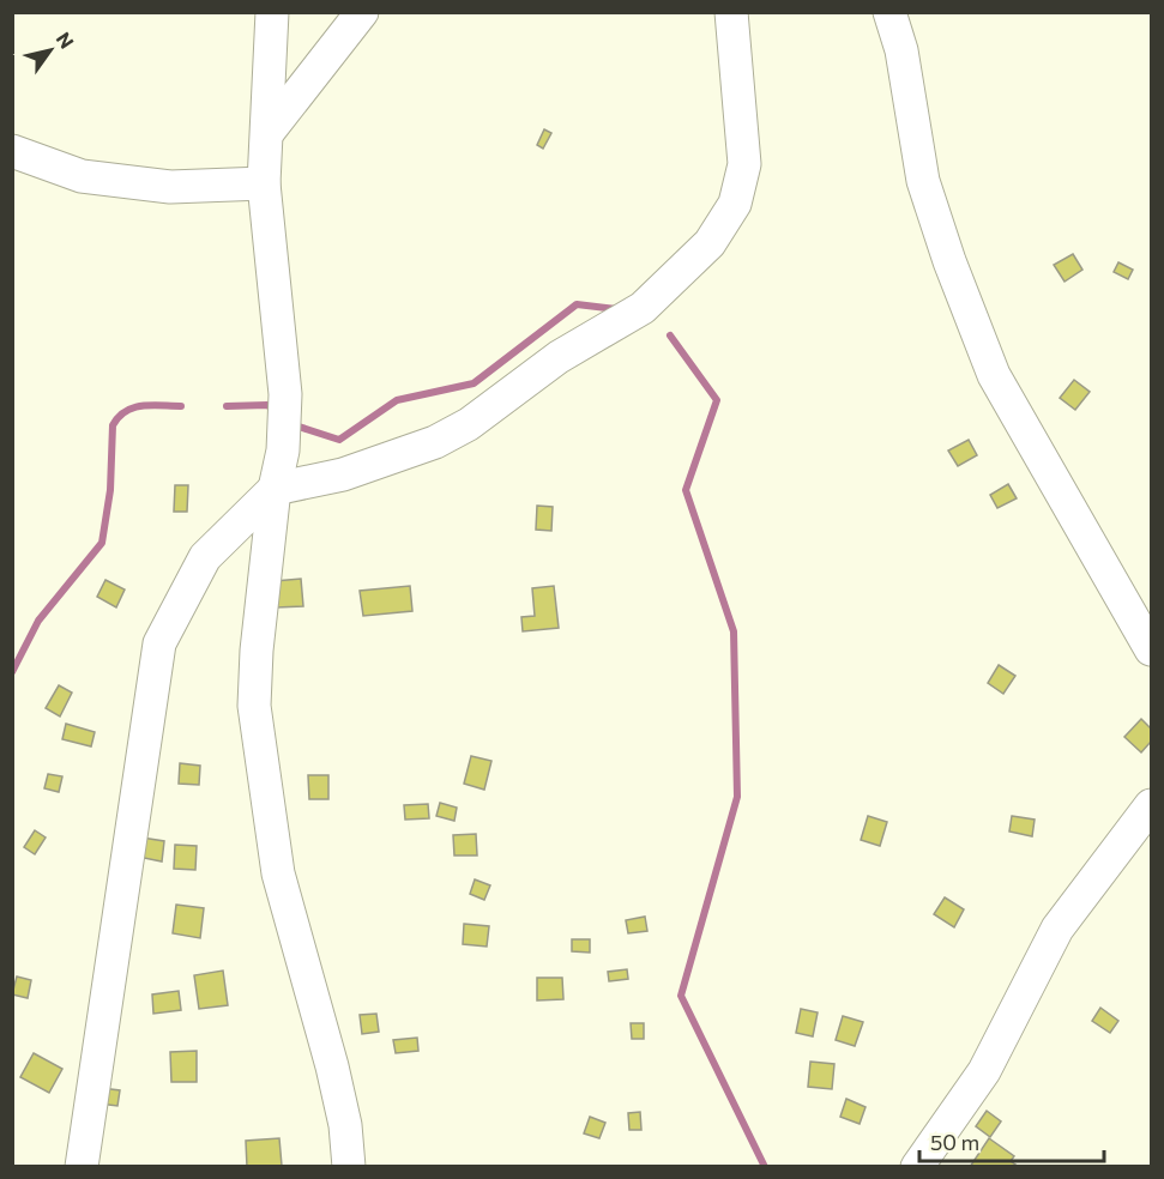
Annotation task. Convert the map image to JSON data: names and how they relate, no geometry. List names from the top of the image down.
{
  "scale_bar": "50 m",
  "north": "top right"
}
